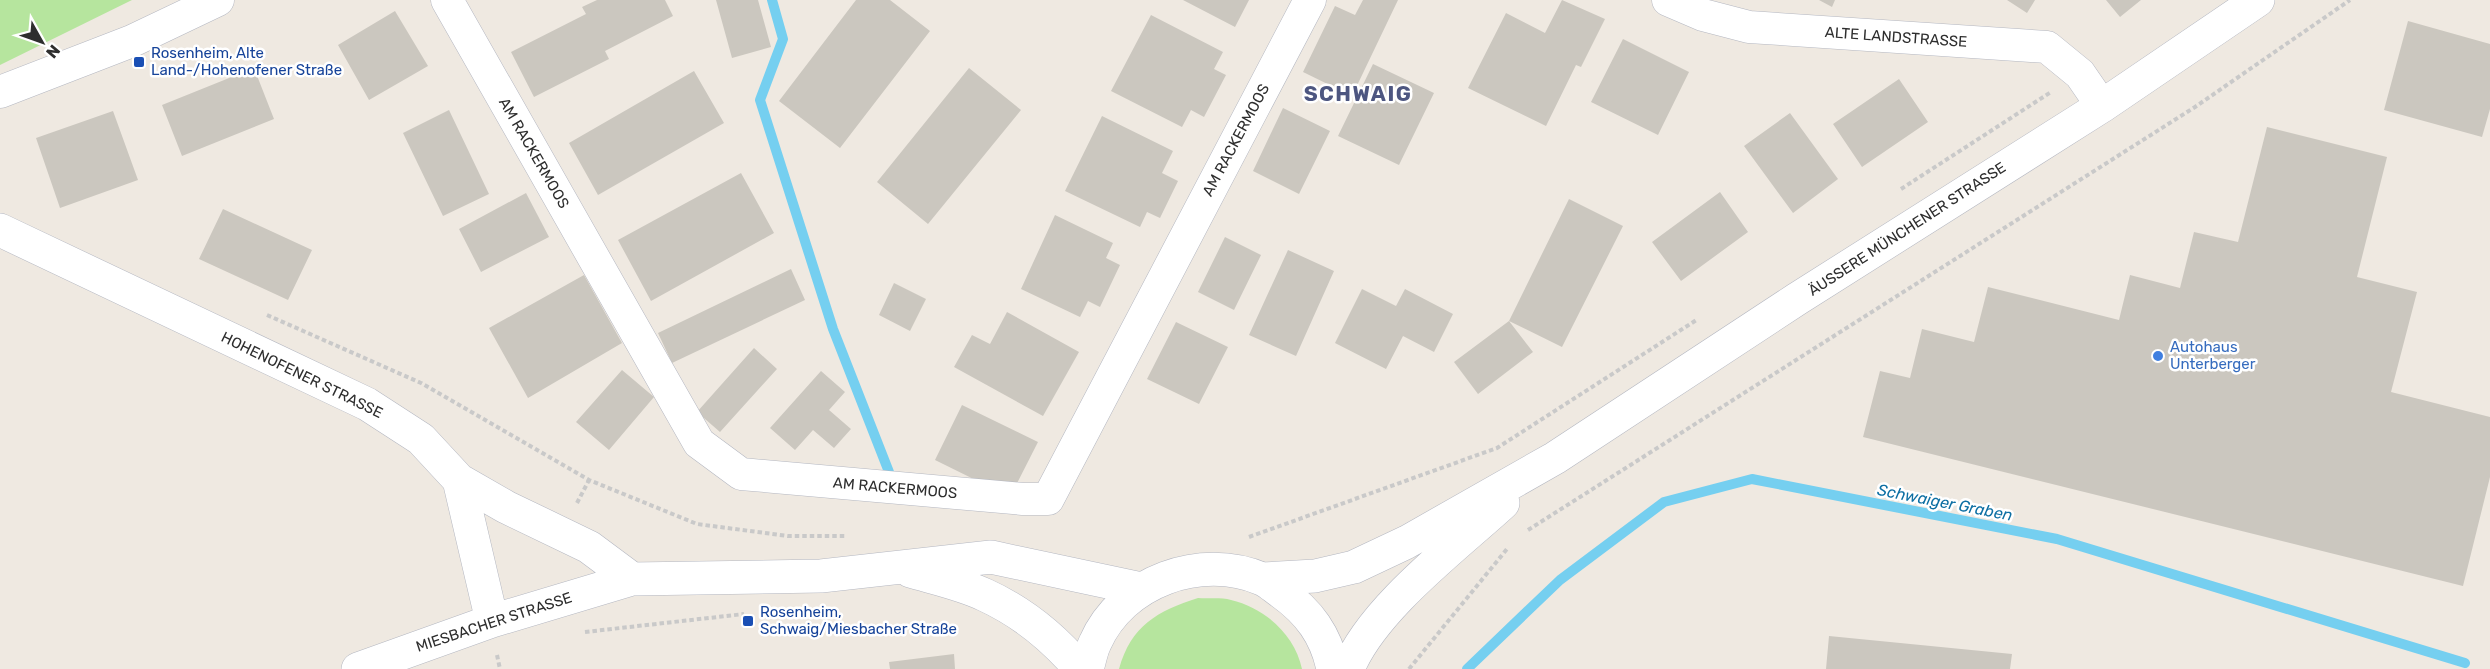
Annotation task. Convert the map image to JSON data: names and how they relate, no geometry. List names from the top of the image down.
{
  "streets": {
    "main road": ["ÄUSSERE MÜNCHENER STRASSE", "HOHENOFENER STRASSE", "MIESBACHER STRASSE"],
    "street": ["ALTE LANDSTRASSE", "AM RACKERMOOS"]
  },
  "crossings": [
    ["ALTE LANDSTRASSE", "ÄUSSERE MÜNCHENER STRASSE"],
    ["HOHENOFENER STRASSE", "MIESBACHER STRASSE"]
  ],
  "districts": ["SCHWAIG"],
  "water": ["Schwaiger Graben"],
  "places": {
    "transit": ["Rosenheim, Alte Land-/Hohenofener Straße", "Rosenheim, Schwaig/Miesbacher Straße"],
    "other": ["Autohaus Unterberger"]
  },
  "north": "bottom right"
}
